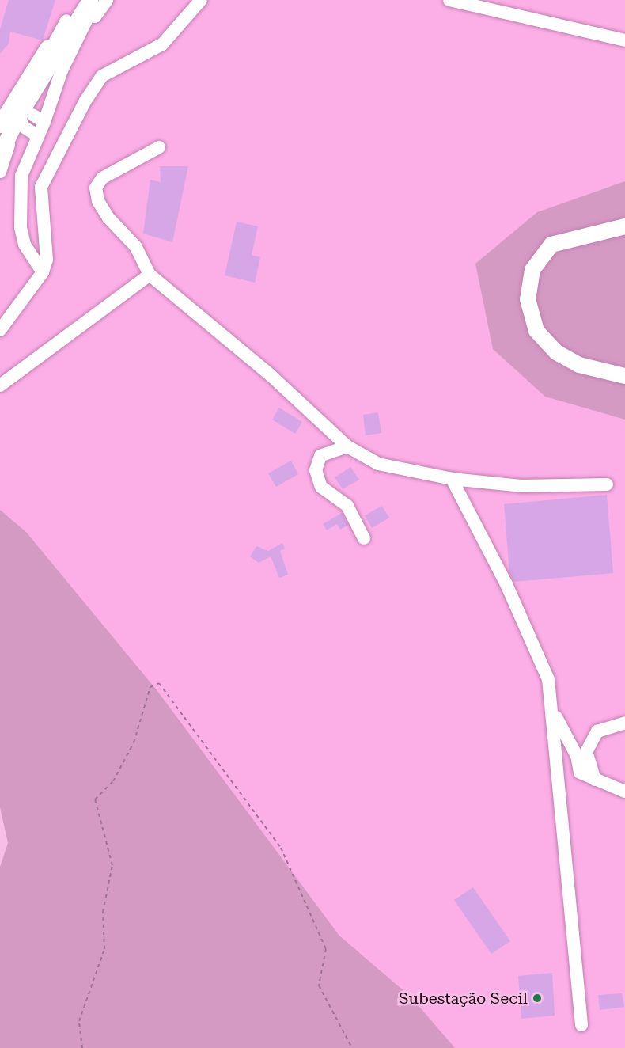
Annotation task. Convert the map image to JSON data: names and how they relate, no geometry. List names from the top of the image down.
{
  "places": ["Subestação Secil"]
}
